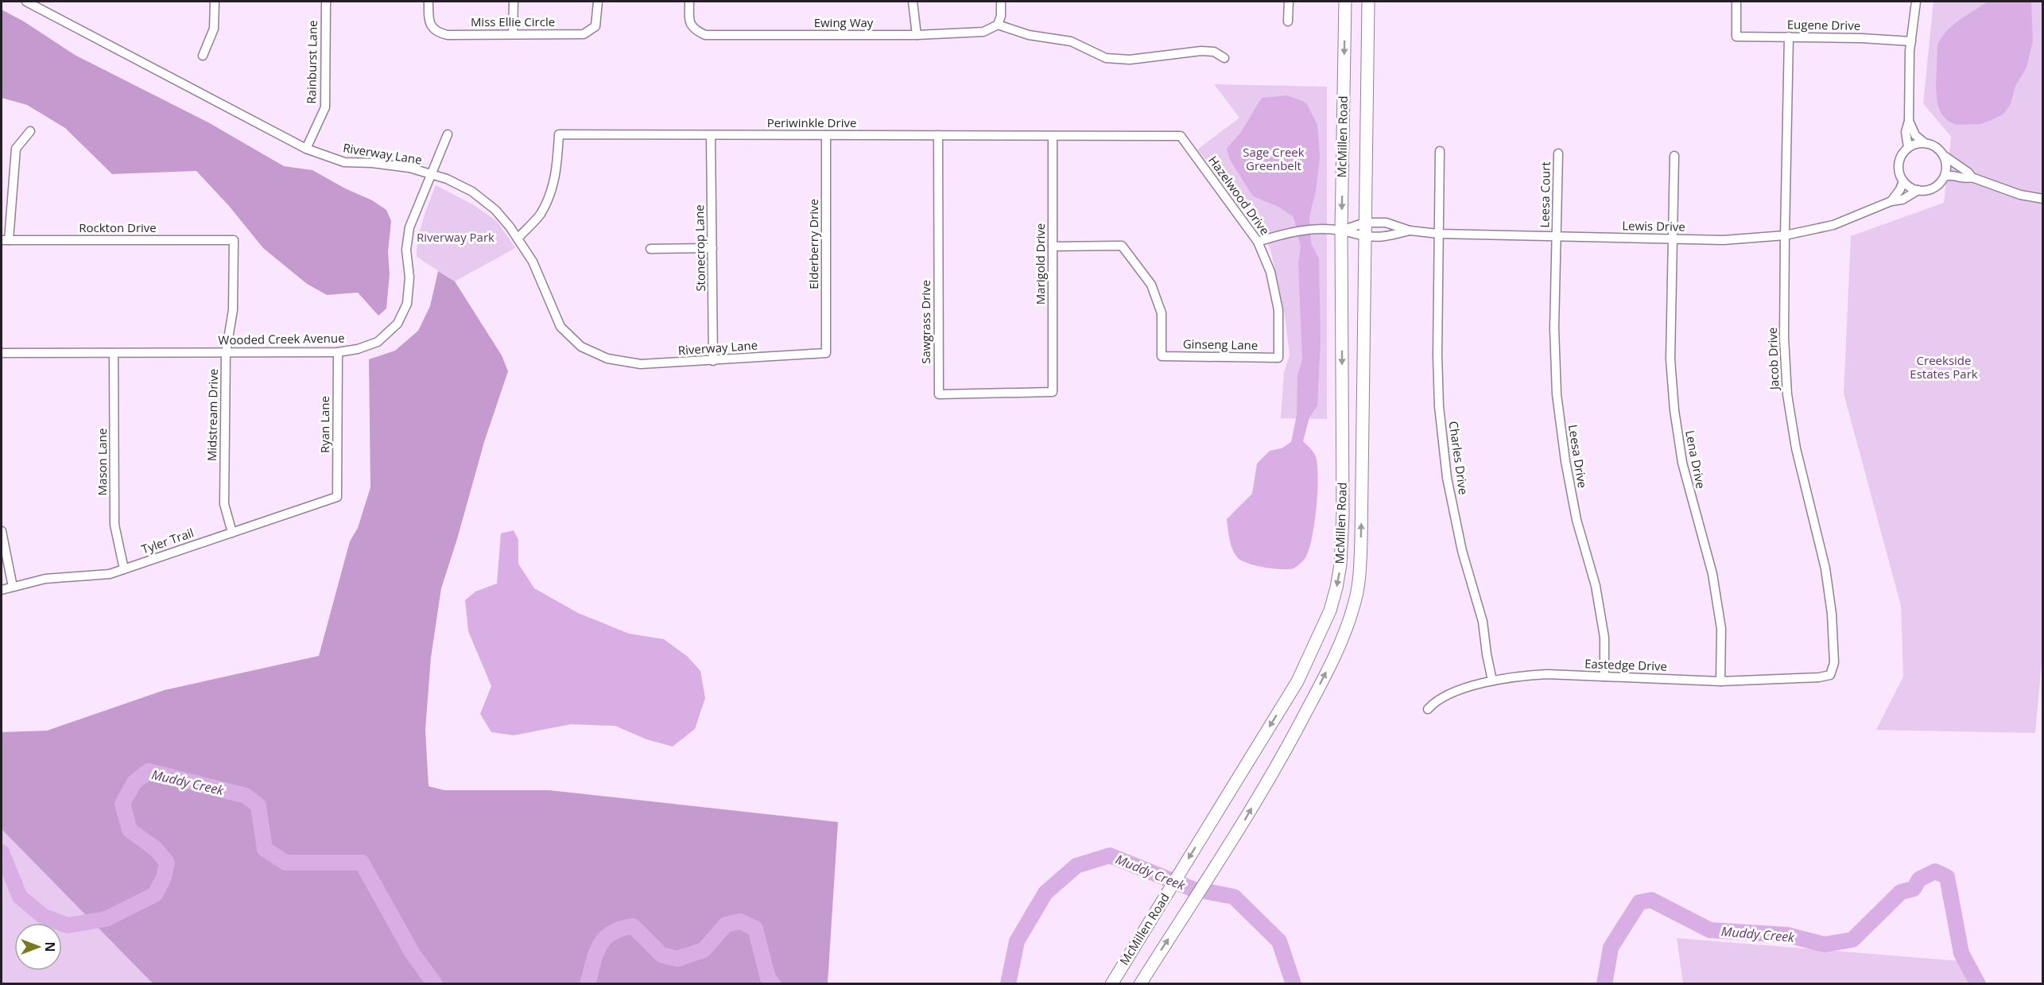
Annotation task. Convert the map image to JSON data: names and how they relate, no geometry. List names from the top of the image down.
{
  "streets": {
    "main road": ["McMillen Road"],
    "street": [
      "Miss Ellie Circle",
      "Ewing Way",
      "Eugene Drive",
      "Rainburst Lane",
      "Periwinkle Drive",
      "Riverway Lane",
      "Leesa Court",
      "Hazelwood Drive",
      "Lewis Drive",
      "Rockton Drive",
      "Elderberry Drive",
      "Stonecrop Lane",
      "Marigold Drive",
      "Sawgrass Drive",
      "Wooded Creek Avenue",
      "Ginseng Lane",
      "Jacob Drive",
      "Midstream Drive",
      "Ryan Lane",
      "Leesa Drive",
      "Charles Drive",
      "Lena Drive",
      "Mason Lane",
      "Tyler Trail",
      "Eastedge Drive"
    ]
  },
  "crossings": [
    ["Eugene Drive", "Jacob Drive"],
    ["Rainburst Lane", "Riverway Lane"],
    ["Periwinkle Drive", "Riverway Lane"],
    ["Periwinkle Drive", "Hazelwood Drive"],
    ["Periwinkle Drive", "Elderberry Drive"],
    ["Periwinkle Drive", "Stonecrop Lane"],
    ["Periwinkle Drive", "Marigold Drive"],
    ["Periwinkle Drive", "Sawgrass Drive"],
    ["McMillen Road", "Lewis Drive"],
    ["Riverway Lane", "Elderberry Drive"],
    ["Riverway Lane", "Stonecrop Lane"],
    ["Riverway Lane", "Wooded Creek Avenue"],
    ["Leesa Court", "Lewis Drive"],
    ["Leesa Court", "Leesa Drive"],
    ["Hazelwood Drive", "Lewis Drive"],
    ["Hazelwood Drive", "Ginseng Lane"],
    ["Lewis Drive", "Jacob Drive"],
    ["Lewis Drive", "Leesa Drive"],
    ["Lewis Drive", "Charles Drive"],
    ["Lewis Drive", "Lena Drive"],
    ["Rockton Drive", "Midstream Drive"],
    ["Marigold Drive", "Sawgrass Drive"],
    ["Marigold Drive", "Ginseng Lane"],
    ["Wooded Creek Avenue", "Midstream Drive"],
    ["Wooded Creek Avenue", "Ryan Lane"],
    ["Wooded Creek Avenue", "Mason Lane"],
    ["Jacob Drive", "Eastedge Drive"],
    ["Midstream Drive", "Tyler Trail"],
    ["Ryan Lane", "Tyler Trail"],
    ["Leesa Drive", "Eastedge Drive"],
    ["Charles Drive", "Eastedge Drive"],
    ["Lena Drive", "Eastedge Drive"],
    ["Mason Lane", "Tyler Trail"]
  ],
  "water": ["Muddy Creek"],
  "parks": ["Sage Creek Greenbelt", "Riverway Park", "Creekside Estates Park"],
  "north": "right"
}
